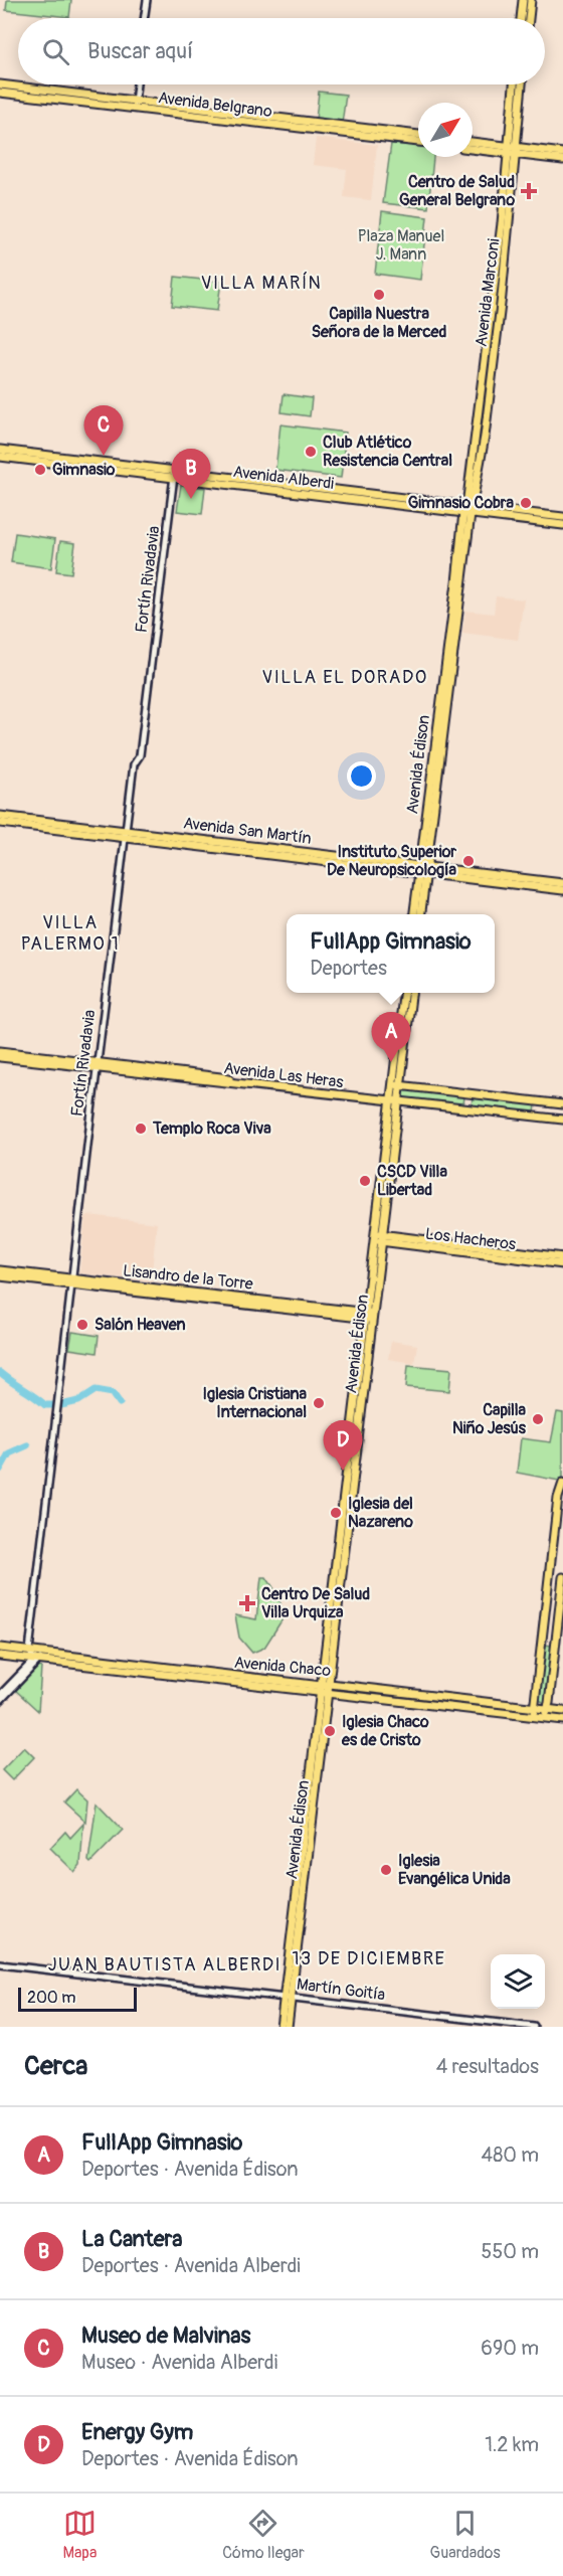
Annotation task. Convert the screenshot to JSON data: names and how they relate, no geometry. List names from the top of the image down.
{
  "streets": {
    "main road": [
      "Avenida Belgrano",
      "Avenida Marconi",
      "Avenida Alberdi",
      "Avenida Édison",
      "Avenida San Martín",
      "Avenida Las Heras",
      "Los Hacheros",
      "Lisandro de la Torre",
      "Avenida Chaco"
    ],
    "street": ["Fortín Rivadavia", "Martín Goitía"]
  },
  "crossings": [
    ["Avenida Marconi", "Avenida Alberdi"],
    ["Avenida Marconi", "Avenida Édison"],
    ["Avenida Alberdi", "Fortín Rivadavia"],
    ["Avenida Alberdi", "Avenida Édison"],
    ["Fortín Rivadavia", "Avenida San Martín"],
    ["Fortín Rivadavia", "Avenida Las Heras"],
    ["Fortín Rivadavia", "Lisandro de la Torre"],
    ["Fortín Rivadavia", "Avenida Chaco"],
    ["Avenida Édison", "Avenida San Martín"],
    ["Avenida Édison", "Avenida Las Heras"],
    ["Avenida Édison", "Los Hacheros"],
    ["Avenida Édison", "Lisandro de la Torre"],
    ["Avenida Édison", "Avenida Chaco"],
    ["Avenida Édison", "Martín Goitía"]
  ],
  "districts": [
    "VILLA MARÍN",
    "VILLA EL DORADO",
    "VILLA PALERMO 1",
    "13 DE DICIEMBRE",
    "JUAN BAUTISTA ALBERDI"
  ],
  "parks": ["Plaza Manuel J. Mann"],
  "places": {
    "health": ["Centro de Salud General Belgrano", "Centro De Salud Villa Urquiza"],
    "other": [
      "Capilla Nuestra Señora de la Merced",
      "Club Atlético Resistencia Central",
      "Gimnasio",
      "Gimnasio Cobra",
      "Instituto Superior De Neuropsicología",
      "Templo Roca Viva",
      "CSCD Villa Libertad",
      "Salón Heaven",
      "Iglesia Cristiana Internacional",
      "Capilla Niño Jesús",
      "Iglesia del Nazareno",
      "Iglesia Chaco es de Cristo",
      "Iglesia Evangélica Unida"
    ]
  },
  "scale_bar": "200 m",
  "north": "top right",
  "page": {
    "search": "Buscar aquí",
    "pins": [
      "C",
      "B",
      "A",
      "D"
    ],
    "popup": ["FullApp Gimnasio", "Deportes"],
    "scale": "200 m",
    "heading": ["Cerca", "4 resultados"],
    "list": [
      {
        "mark": "A",
        "name": "FullApp Gimnasio",
        "note": "Deportes · Avenida Édison",
        "value": "480 m"
      },
      {
        "mark": "B",
        "name": "La Cantera",
        "note": "Deportes · Avenida Alberdi",
        "value": "550 m"
      },
      {
        "mark": "C",
        "name": "Museo de Malvinas",
        "note": "Museo · Avenida Alberdi",
        "value": "690 m"
      },
      {
        "mark": "D",
        "name": "Energy Gym",
        "note": "Deportes · Avenida Édison",
        "value": "1.2 km"
      }
    ],
    "nav": ["Mapa", "Cómo llegar", "Guardados"]
  }
}
